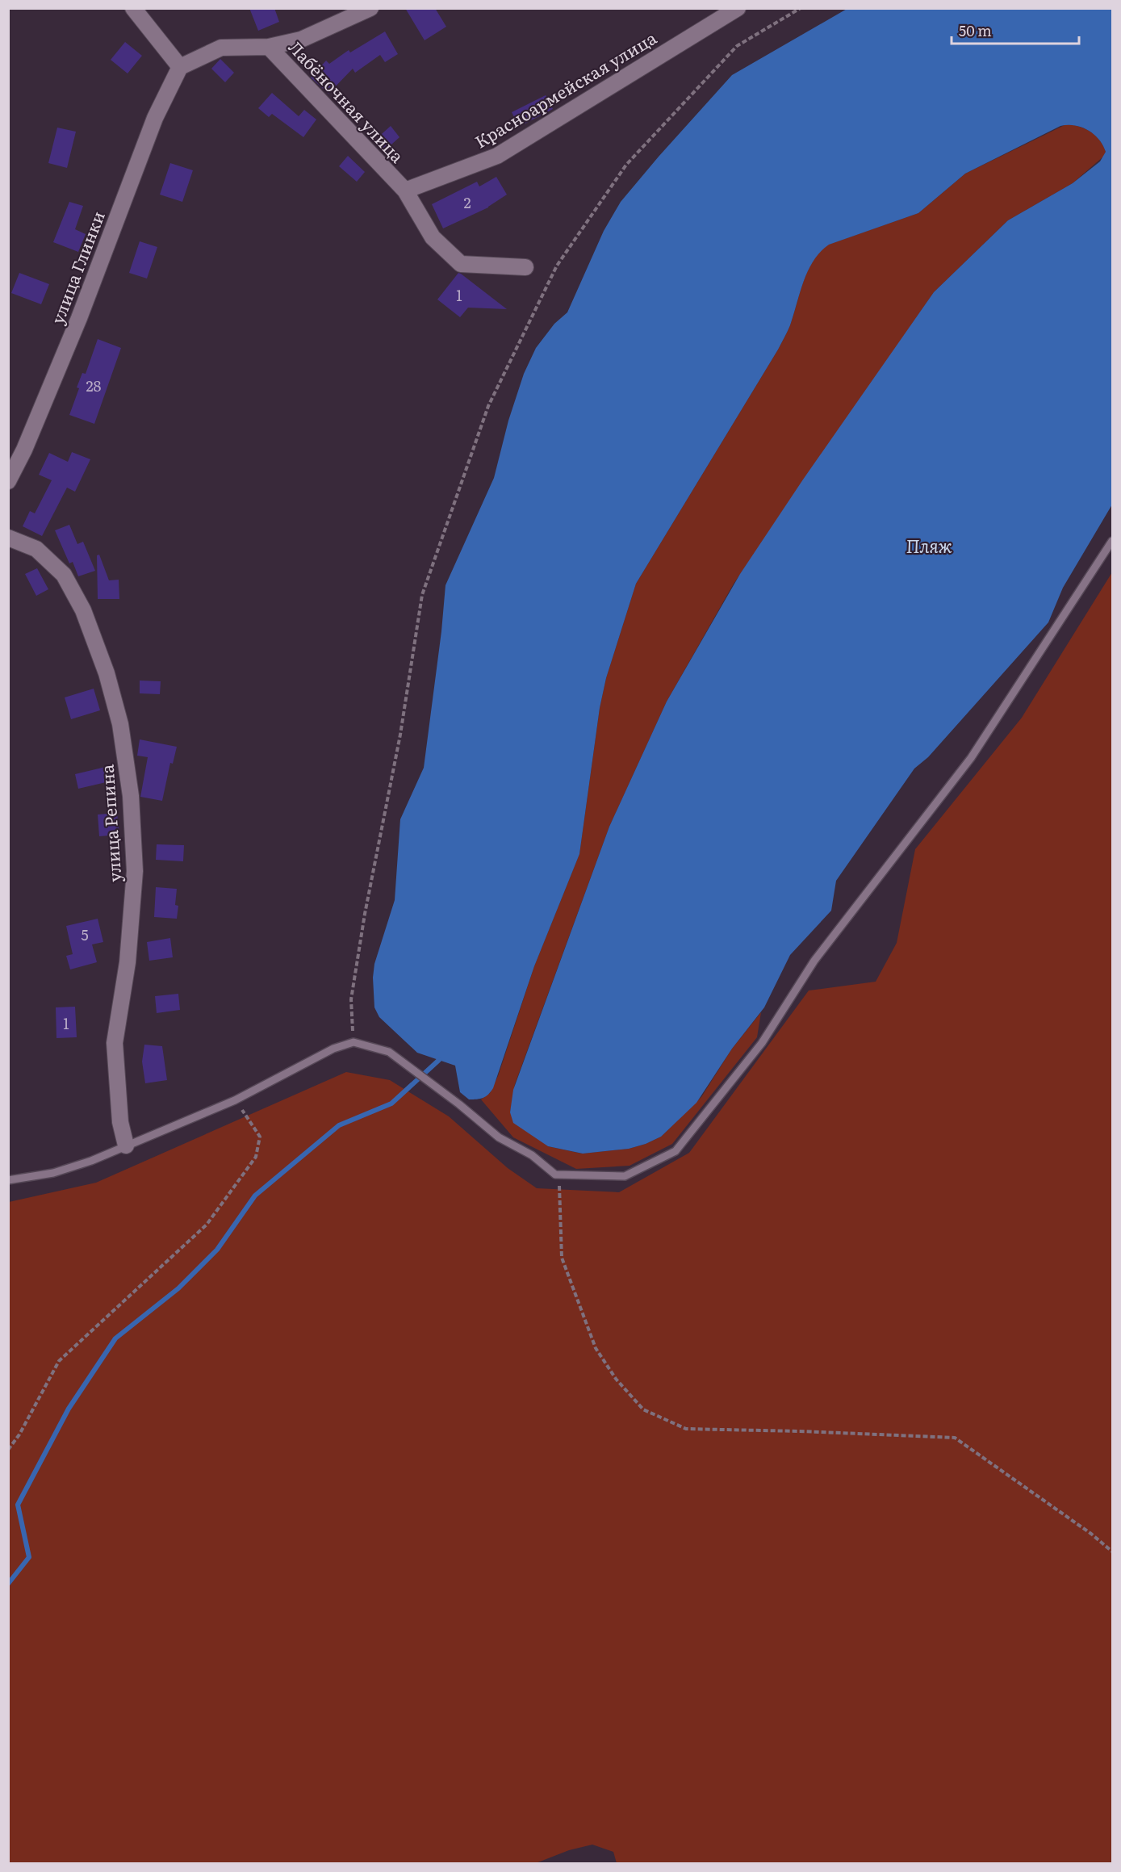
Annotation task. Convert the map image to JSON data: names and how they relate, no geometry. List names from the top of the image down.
{
  "streets": {
    "street": [
      "Красноармейская улица",
      "Лабёночная улица",
      "улица Глинки",
      "улица Репина"
    ]
  },
  "crossings": [
    ["Красноармейская улица", "Лабёночная улица"],
    ["Лабёночная улица", "улица Глинки"]
  ],
  "water": ["Пляж"],
  "house_numbers": [
    "2",
    "1",
    "28",
    "5",
    "1"
  ],
  "scale_bar": "50 m"
}
